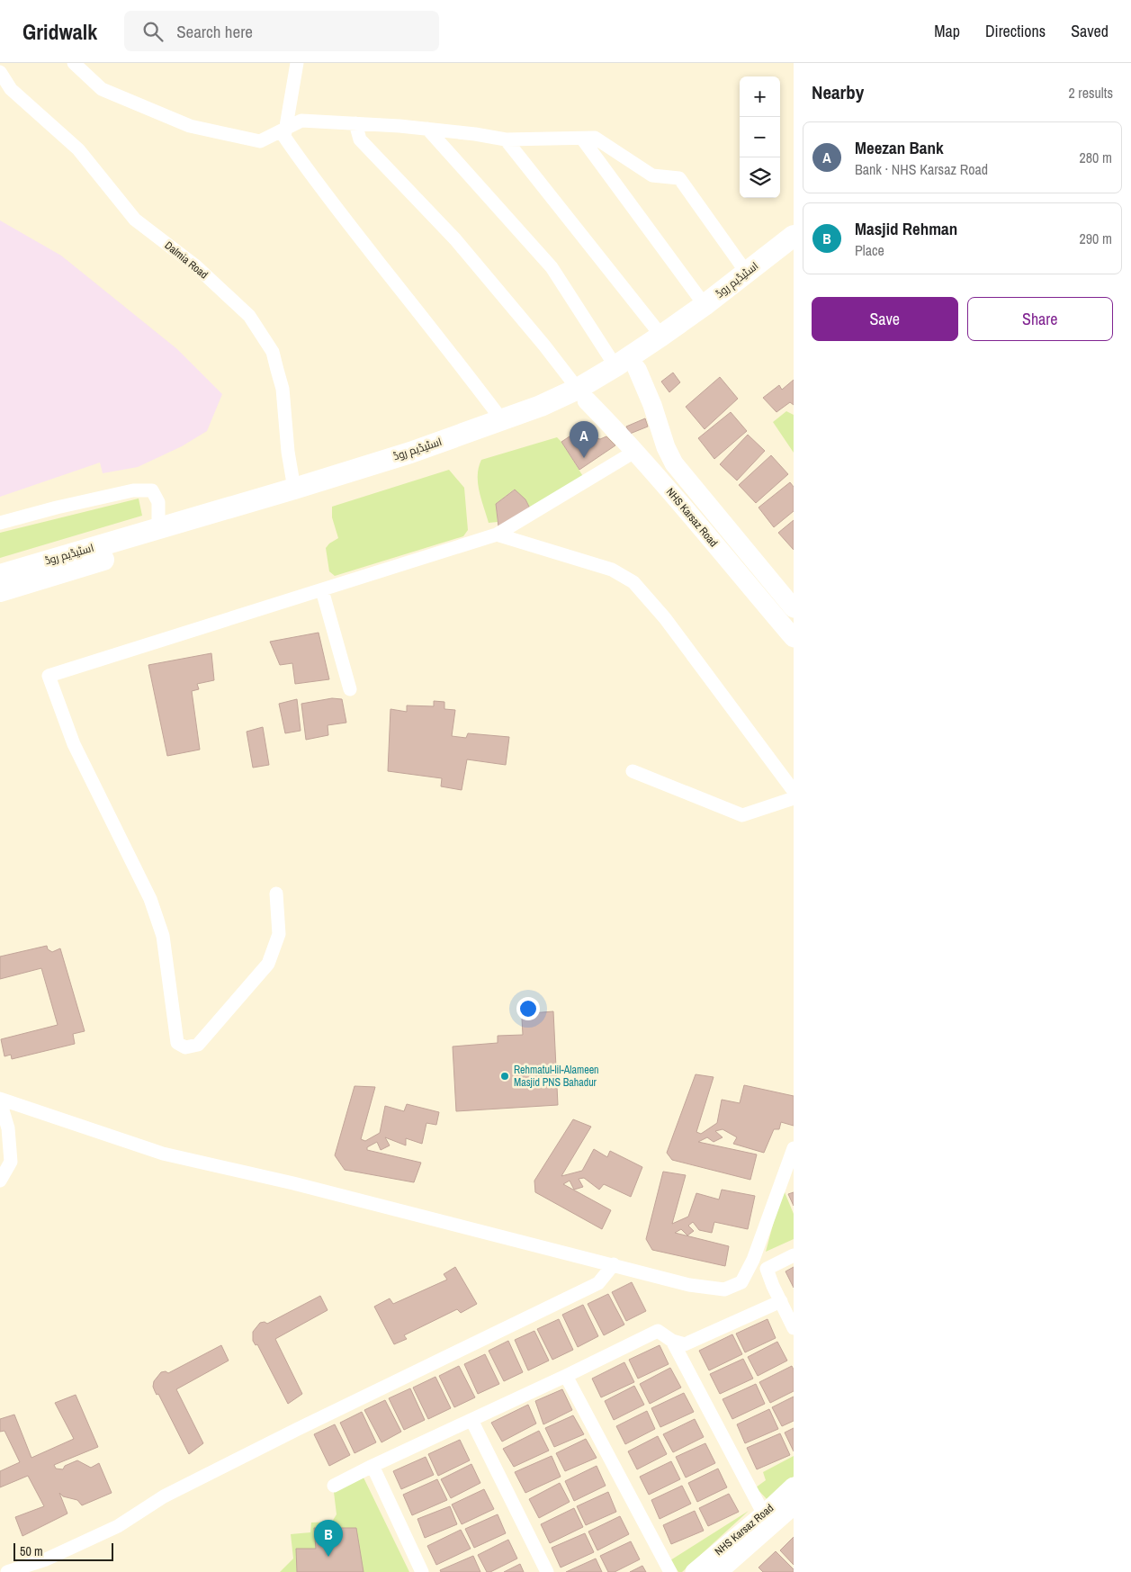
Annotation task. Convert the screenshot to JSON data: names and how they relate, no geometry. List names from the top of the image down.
{
  "streets": {
    "main road": ["اسٹیڈیم روڈ"],
    "street": ["Dalmia Road", "NHS Karsaz Road"]
  },
  "crossings": [
    ["Dalmia Road", "اسٹیڈیم روڈ"],
    ["اسٹیڈیم روڈ", "NHS Karsaz Road"]
  ],
  "places": ["Rehmatul-lil-Alameen Masjid PNS Bahadur"],
  "scale_bar": "50 m",
  "page": {
    "header": "Gridwalk",
    "search": "Search here",
    "nav": ["Map", "Directions", "Saved"],
    "heading": ["Nearby", "2 results"],
    "map_buttons": ["+", "−"],
    "list": [
      {
        "mark": "A",
        "name": "Meezan Bank",
        "note": "Bank · NHS Karsaz Road",
        "value": "280 m"
      },
      {
        "mark": "B",
        "name": "Masjid Rehman",
        "note": "Place",
        "value": "290 m"
      }
    ],
    "buttons": ["Save", "Share"],
    "pins": ["A", "B"],
    "scale": "50 m"
  }
}
